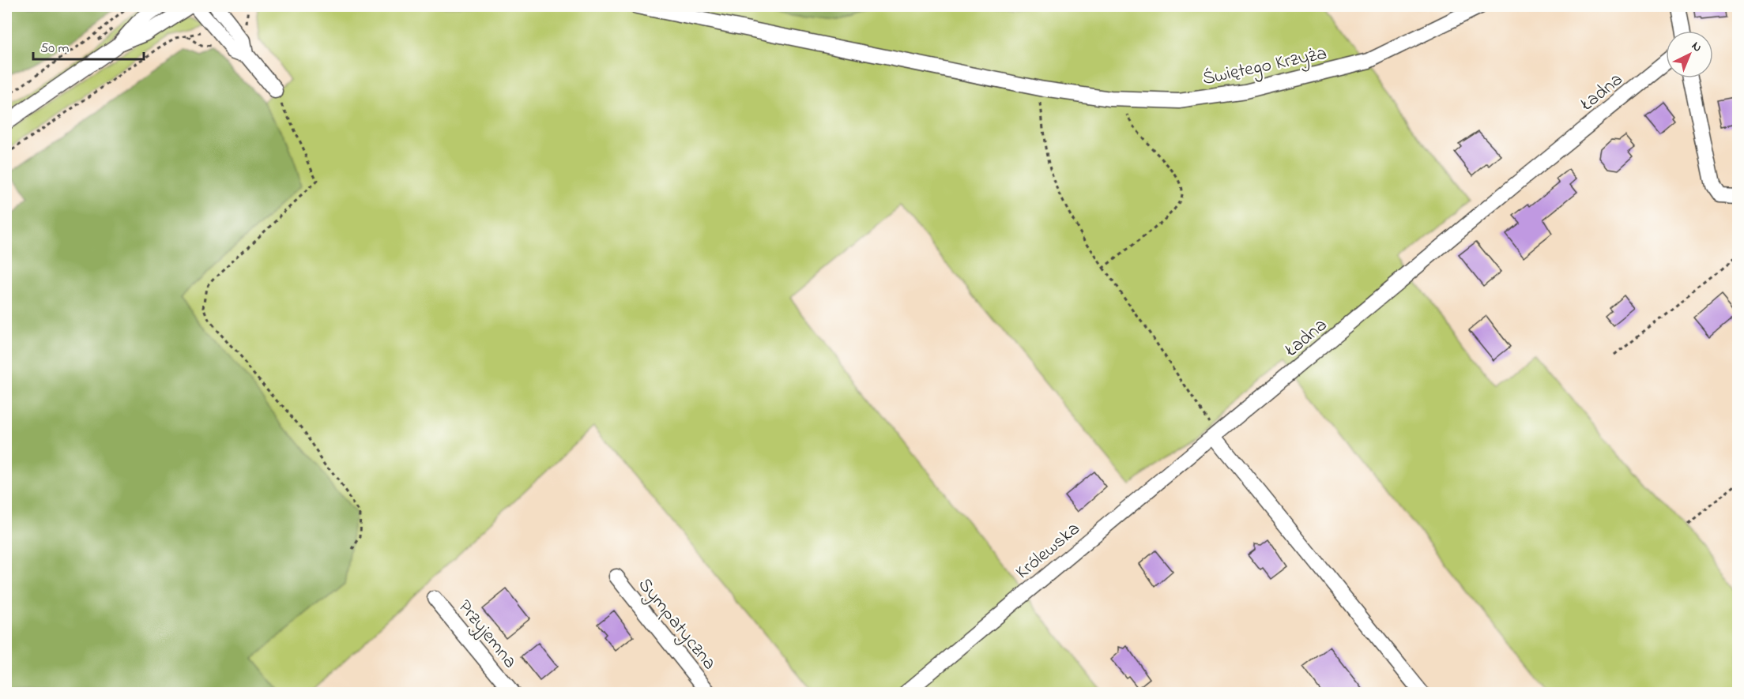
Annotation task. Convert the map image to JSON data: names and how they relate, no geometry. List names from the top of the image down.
{
  "streets": {
    "street": [
      "Świętego Krzyża",
      "Ładna",
      "Królewska",
      "Sympatyczna",
      "Przyjemna"
    ]
  },
  "crossings": [
    ["Ładna", "Królewska"]
  ],
  "scale_bar": "50 m",
  "north": "top right"
}
